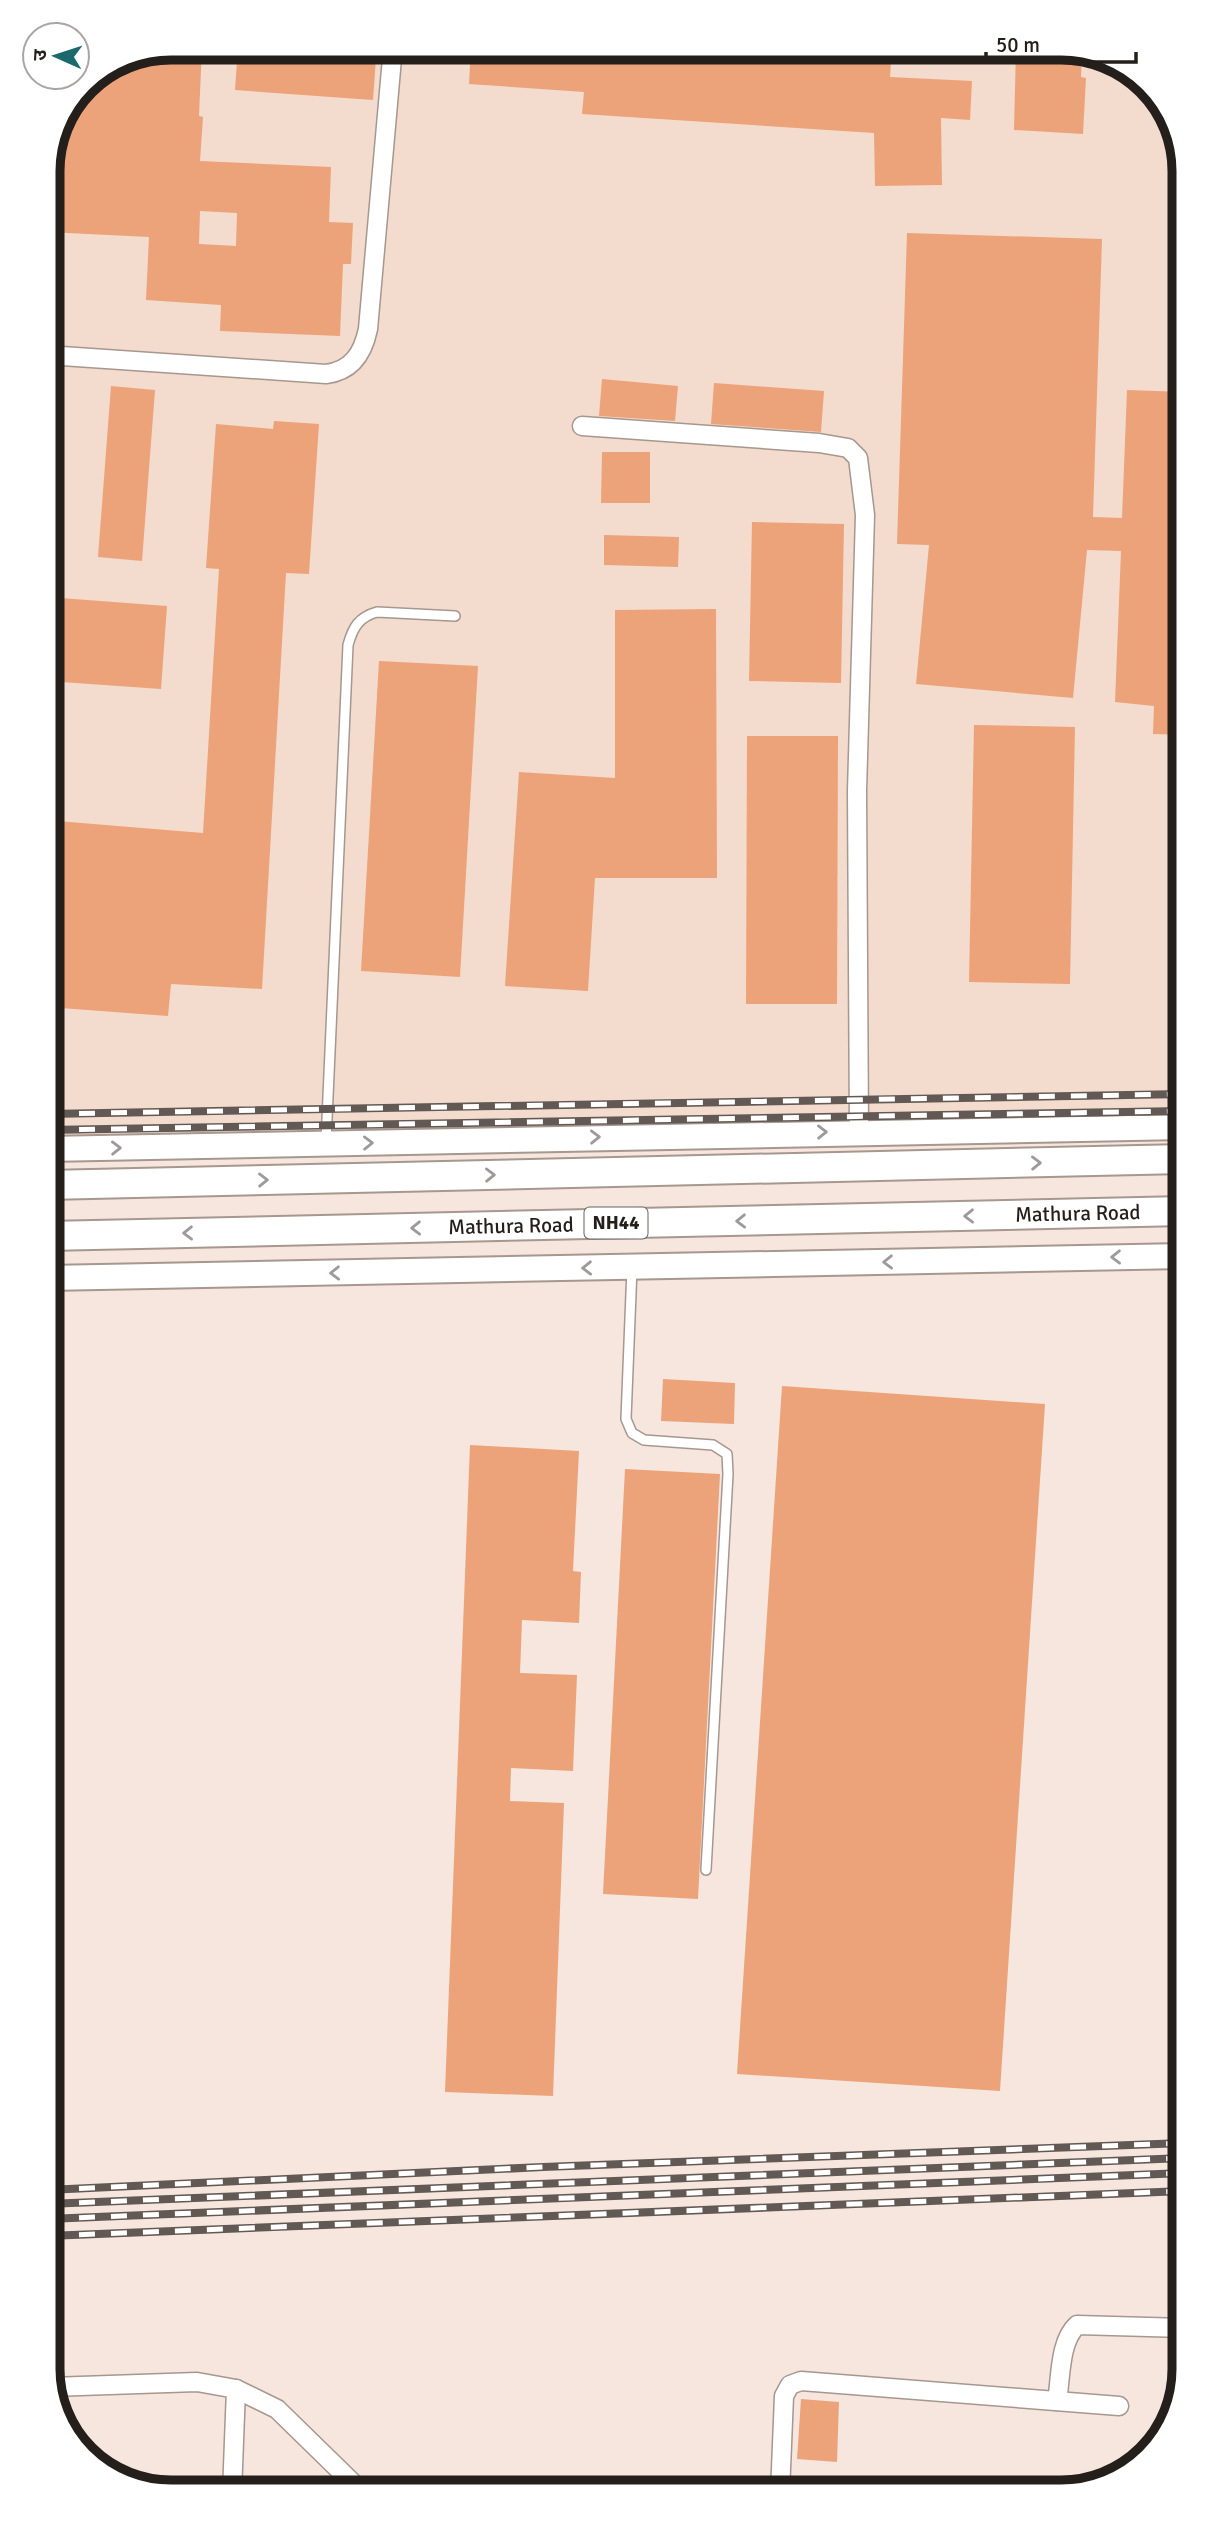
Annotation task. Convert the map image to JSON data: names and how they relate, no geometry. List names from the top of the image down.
{
  "streets": {
    "highway": ["Mathura Road", "NH44"]
  },
  "scale_bar": "50 m",
  "north": "left"
}
